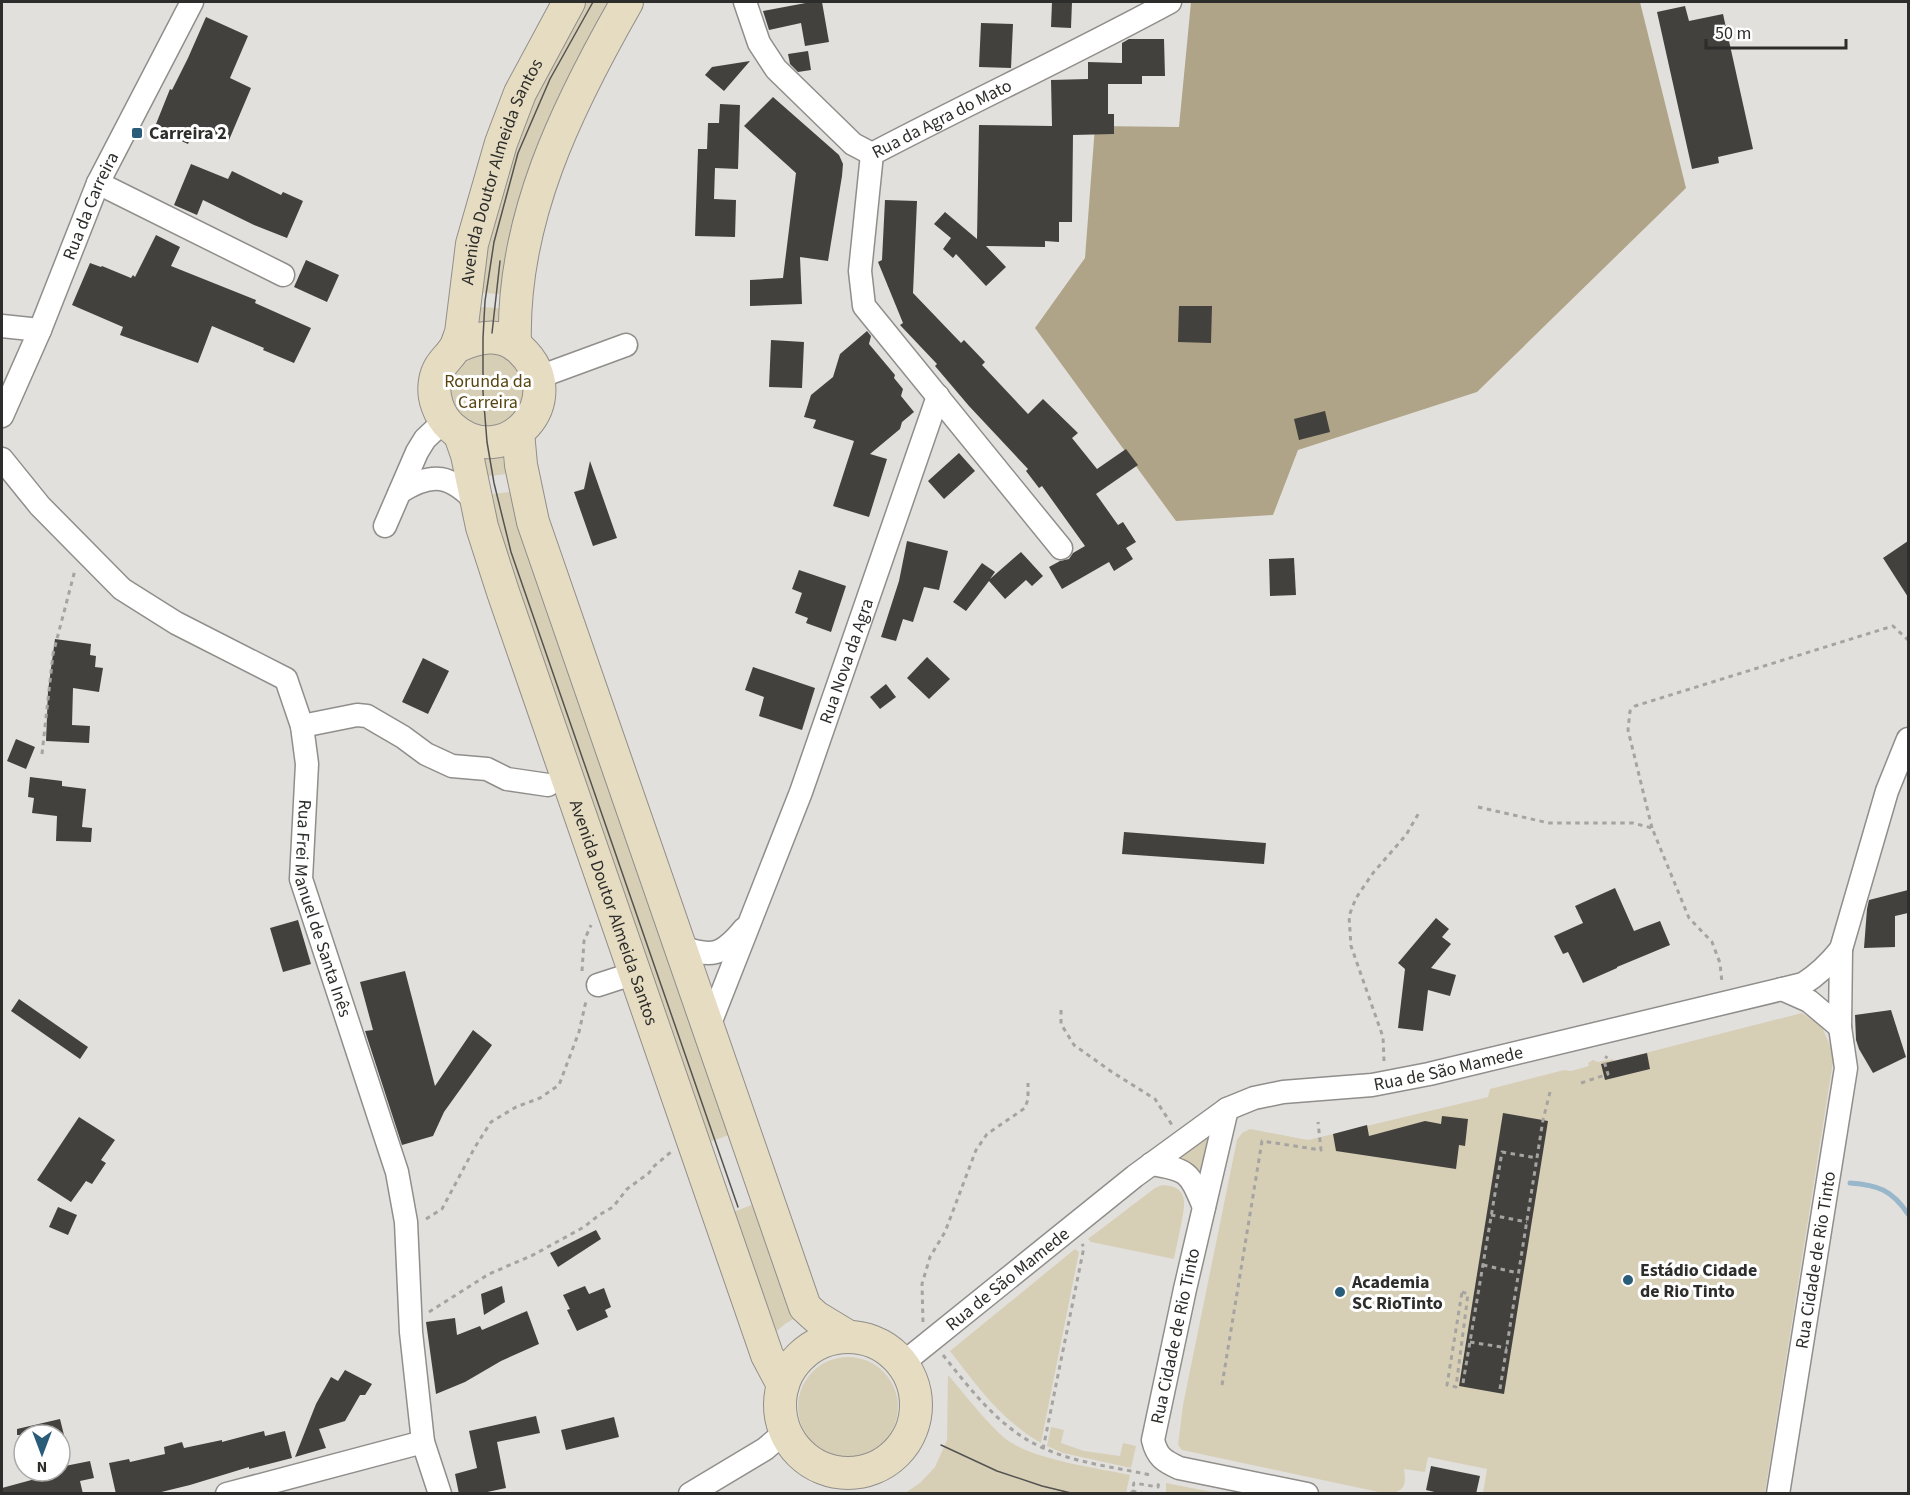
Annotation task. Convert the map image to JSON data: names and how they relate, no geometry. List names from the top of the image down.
{
  "streets": {
    "main road": ["Avenida Doutor Almeida Santos"],
    "street": [
      "Rua da Agra do Mato",
      "Rua da Carreira",
      "Rua Nova da Agra",
      "Rua Frei Manuel de Santa Inês",
      "Rua de São Mamede",
      "Rua Cidade de Rio Tinto"
    ]
  },
  "crossings": [
    ["Rua da Agra do Mato", "Rua Nova da Agra"],
    ["Avenida Doutor Almeida Santos", "Rua de São Mamede"],
    ["Rua de São Mamede", "Rua Cidade de Rio Tinto"]
  ],
  "parks": ["Rorunda da Carreira"],
  "places": {
    "transit": ["Carreira 2"],
    "other": ["Estádio Cidade de Rio Tinto", "Academia SC RioTinto"]
  },
  "scale_bar": "50 m",
  "north": "bottom"
}
